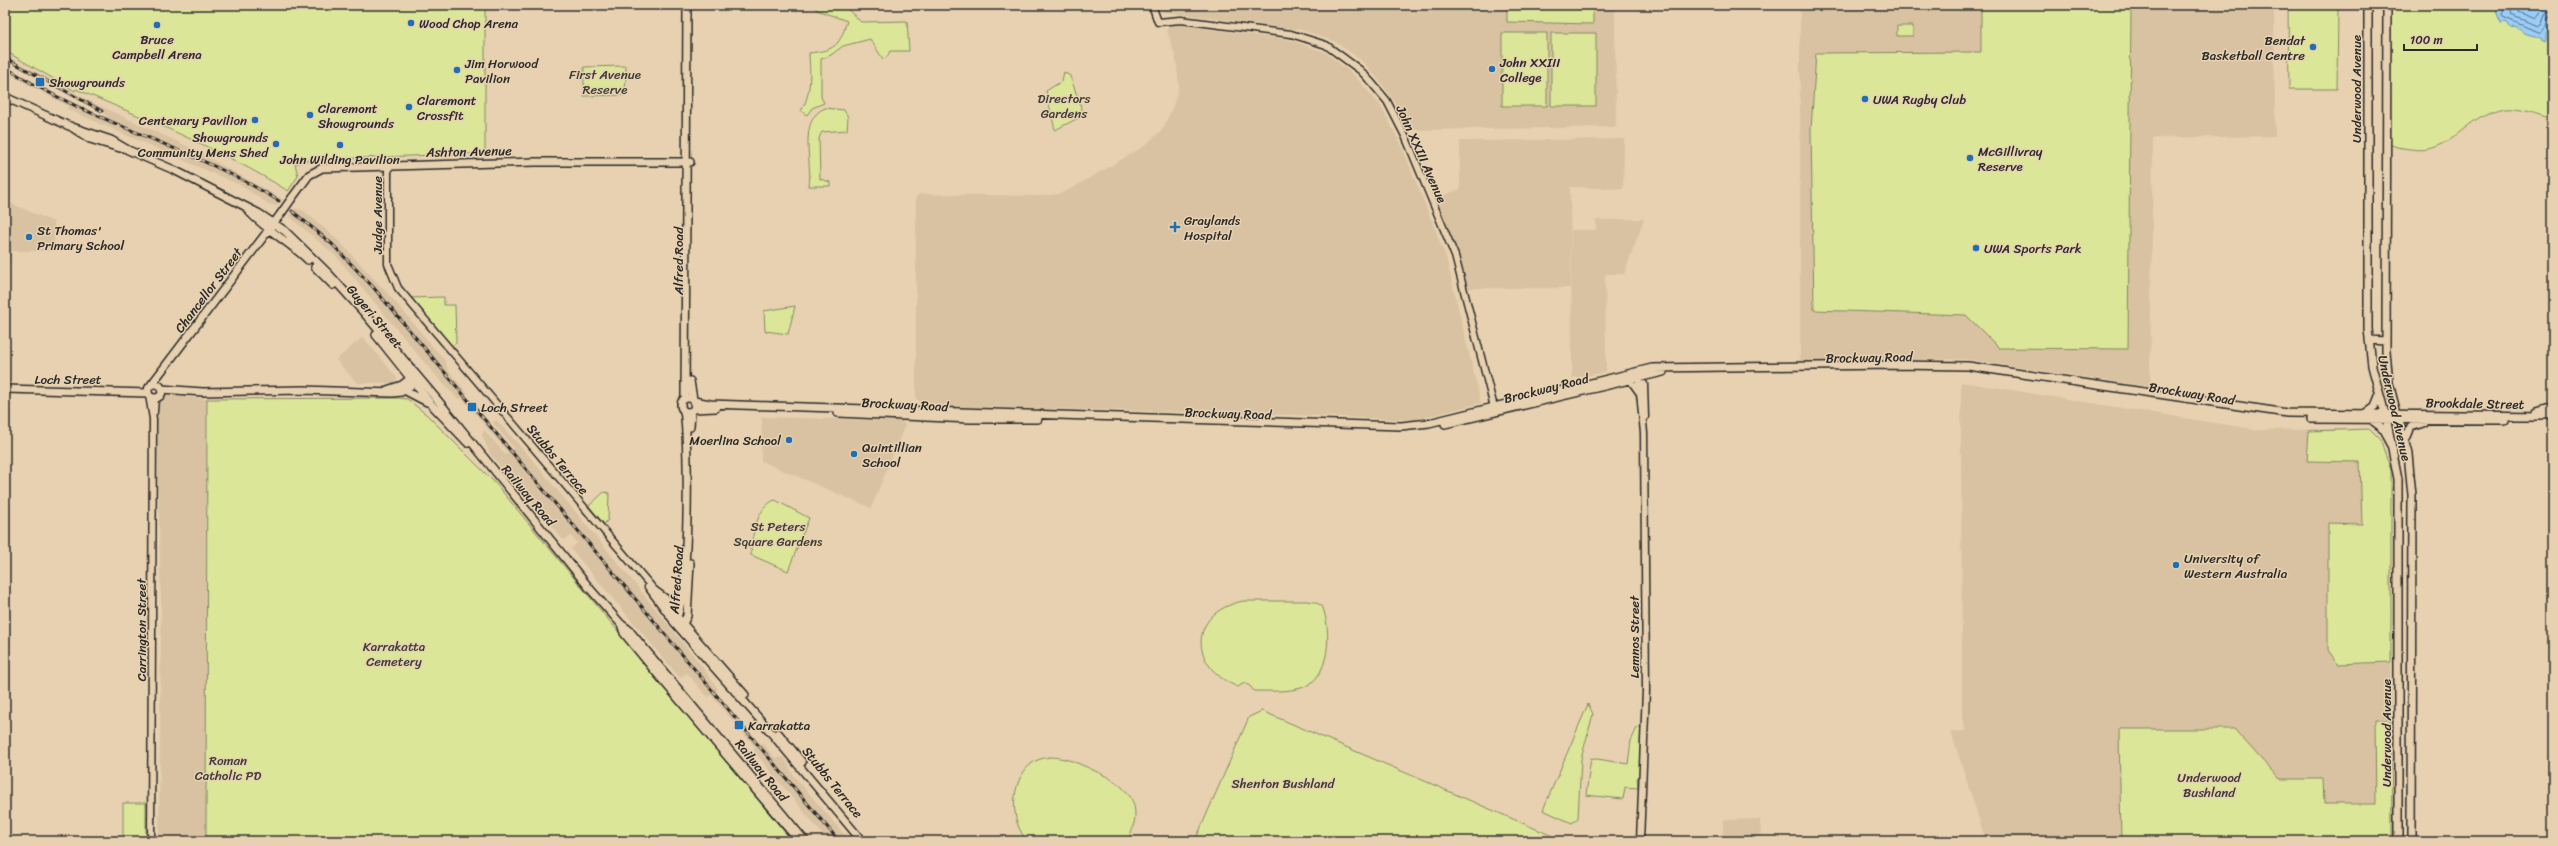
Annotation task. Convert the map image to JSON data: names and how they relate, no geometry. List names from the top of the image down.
{
  "streets": {
    "main road": [
      "Underwood Avenue",
      "Ashton Avenue",
      "Alfred Road",
      "Chancellor Street",
      "Gugeri Street",
      "Brockway Road",
      "Loch Street",
      "Brookdale Street",
      "Stubbs Terrace",
      "Railway Road"
    ],
    "street": [
      "John XXIII Avenue",
      "Judge Avenue",
      "Carrington Street",
      "Lemnos Street"
    ]
  },
  "crossings": [
    ["Underwood Avenue", "Brockway Road"],
    ["Underwood Avenue", "Brookdale Street"],
    ["Ashton Avenue", "Judge Avenue"],
    ["Ashton Avenue", "Alfred Road"],
    ["Ashton Avenue", "Chancellor Street"],
    ["Ashton Avenue", "Gugeri Street"],
    ["John XXIII Avenue", "Brockway Road"],
    ["Judge Avenue", "Stubbs Terrace"],
    ["Alfred Road", "Brockway Road"],
    ["Alfred Road", "Stubbs Terrace"],
    ["Chancellor Street", "Gugeri Street"],
    ["Chancellor Street", "Loch Street"],
    ["Chancellor Street", "Carrington Street"],
    ["Gugeri Street", "Loch Street"],
    ["Gugeri Street", "Railway Road"],
    ["Brockway Road", "Brookdale Street"],
    ["Brockway Road", "Lemnos Street"],
    ["Loch Street", "Railway Road"],
    ["Loch Street", "Carrington Street"]
  ],
  "parks": [
    "First Avenue Reserve",
    "Directors Gardens",
    "St Peters Square Gardens",
    "Karrakatta Cemetery",
    "Roman Catholic PD",
    "Underwood Bushland",
    "Shenton Bushland"
  ],
  "places": {
    "other": [
      "Wood Chop Arena",
      "Bruce Campbell Arena",
      "Bendat Basketball Centre",
      "John XXIII College",
      "Jim Horwood Pavilion",
      "UWA Rugby Club",
      "Claremont Crossfit",
      "Claremont Showgrounds",
      "Centenary Pavilion",
      "Showgrounds Community Mens Shed",
      "John Wilding Pavilion",
      "McGillivray Reserve",
      "St Thomas' Primary School",
      "UWA Sports Park",
      "Moerlina School",
      "Quintillian School",
      "University of Western Australia"
    ],
    "transit": ["Showgrounds", "Loch Street", "Karrakatta"],
    "health": ["Graylands Hospital"]
  },
  "scale_bar": "100 m"
}
